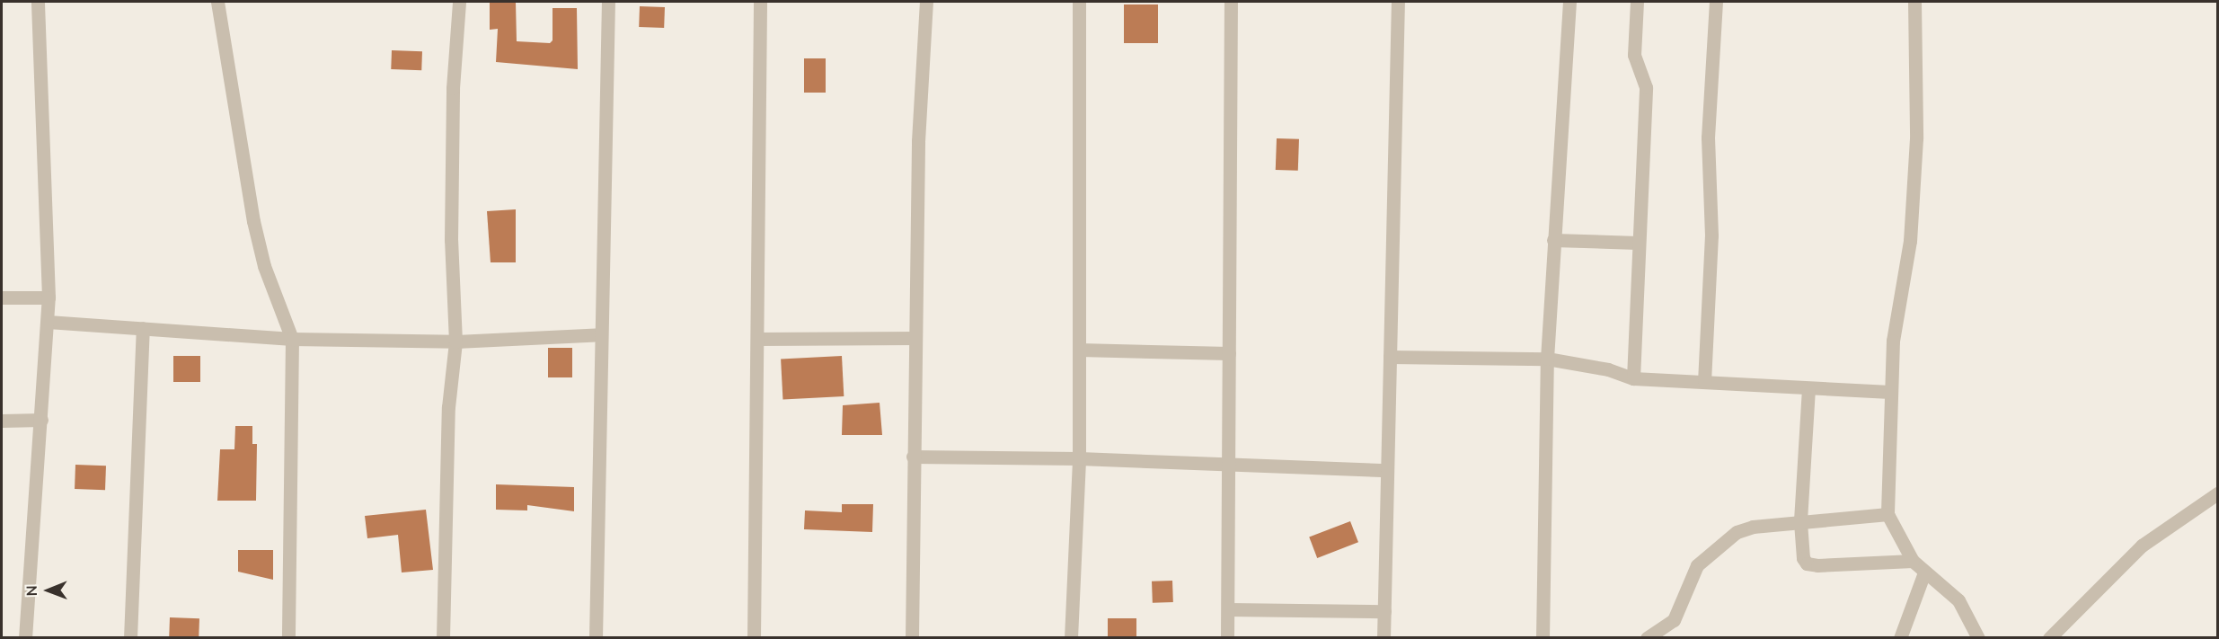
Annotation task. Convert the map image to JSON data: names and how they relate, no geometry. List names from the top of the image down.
{
  "north": "left"
}
